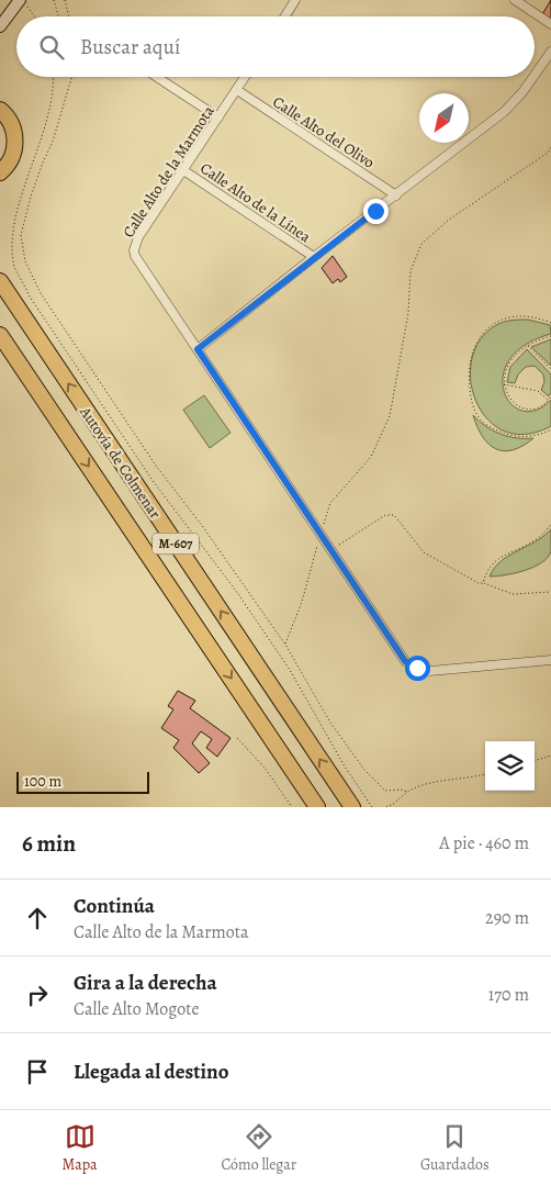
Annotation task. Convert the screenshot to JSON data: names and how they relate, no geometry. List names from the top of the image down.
{
  "streets": {
    "highway": ["Autovía de Colmenar", "M-607"],
    "street": ["Calle Alto del Olivo", "Calle Alto de la Marmota", "Calle Alto de la Línea"]
  },
  "crossings": [
    ["Calle Alto del Olivo", "Calle Alto de la Marmota"],
    ["Calle Alto de la Marmota", "Calle Alto de la Línea"]
  ],
  "scale_bar": "100 m",
  "north": "bottom left",
  "page": {
    "search": "Buscar aquí",
    "scale": "100 m",
    "heading": ["6 min", "A pie · 460 m"],
    "list": [
      ["Continúa", "Calle Alto de la Marmota", "290 m"],
      ["Gira a la derecha", "Calle Alto Mogote", "170 m"],
      "Llegada al destino"
    ],
    "nav": ["Mapa", "Cómo llegar", "Guardados"]
  }
}
